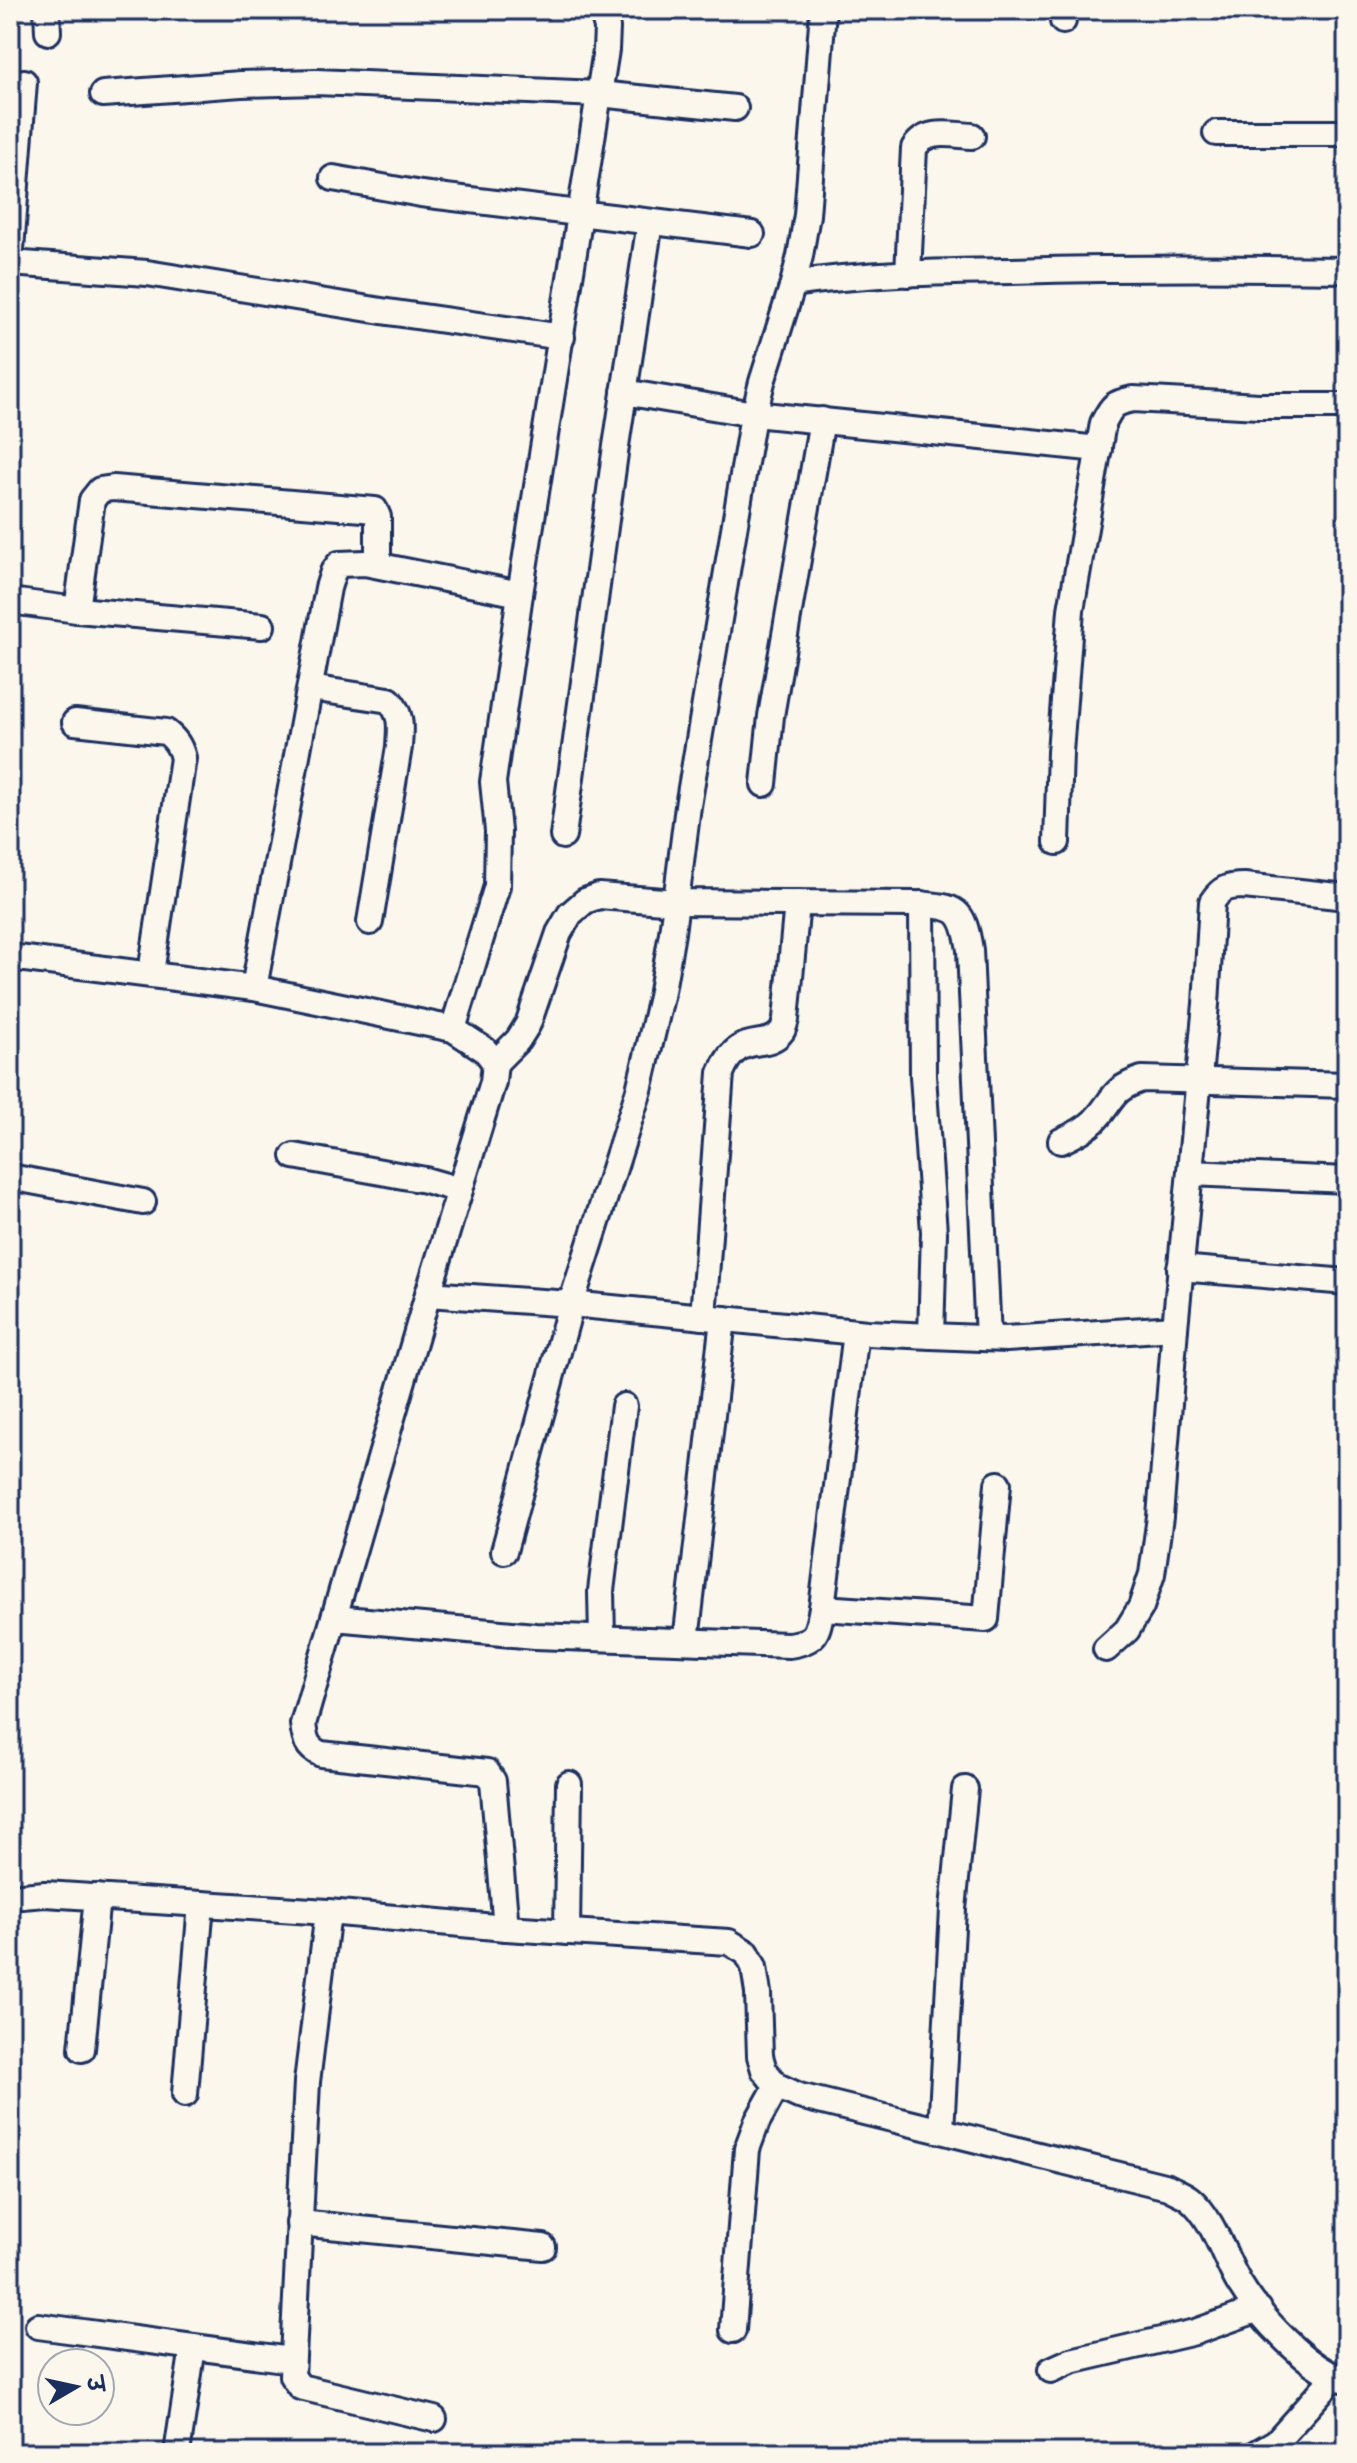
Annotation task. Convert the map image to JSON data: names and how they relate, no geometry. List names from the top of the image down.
{
  "north": "right"
}
